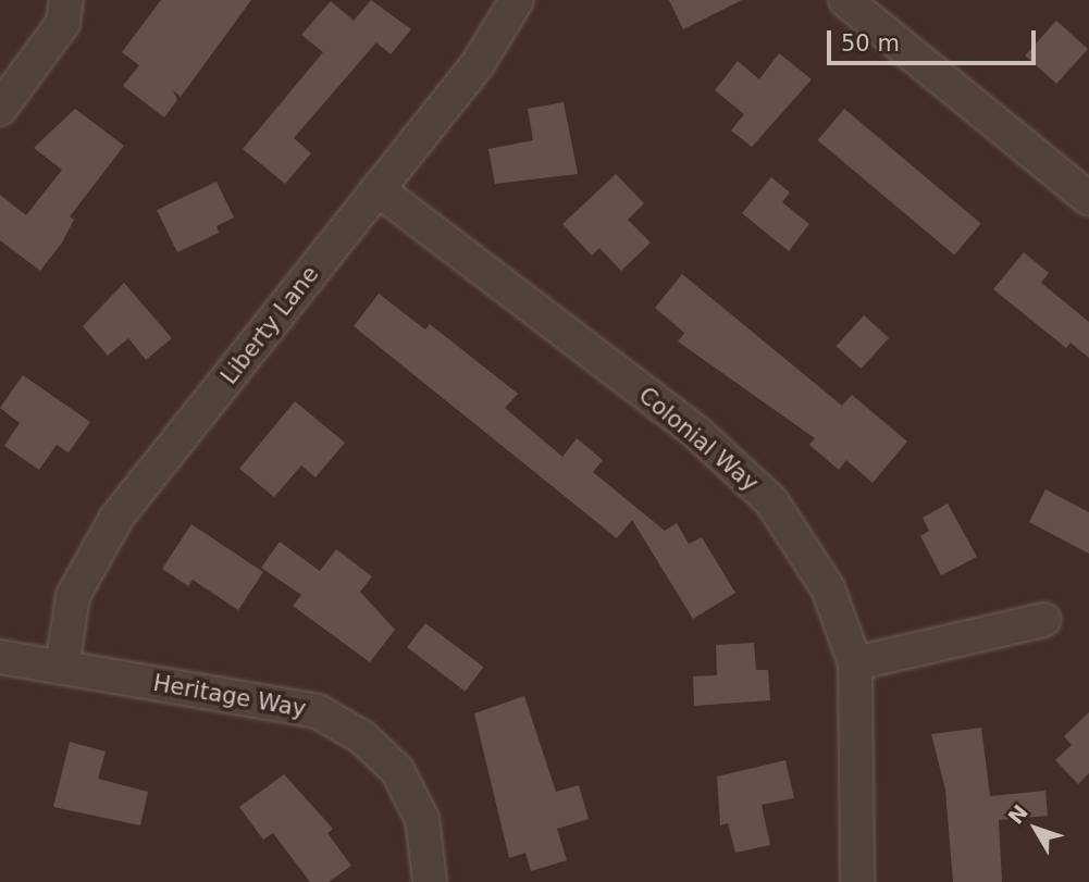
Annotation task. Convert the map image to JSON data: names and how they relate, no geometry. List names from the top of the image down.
{
  "streets": {
    "street": ["Liberty Lane", "Colonial Way", "Heritage Way"]
  },
  "crossings": [
    ["Liberty Lane", "Colonial Way"],
    ["Liberty Lane", "Heritage Way"]
  ],
  "scale_bar": "50 m",
  "north": "top left"
}
